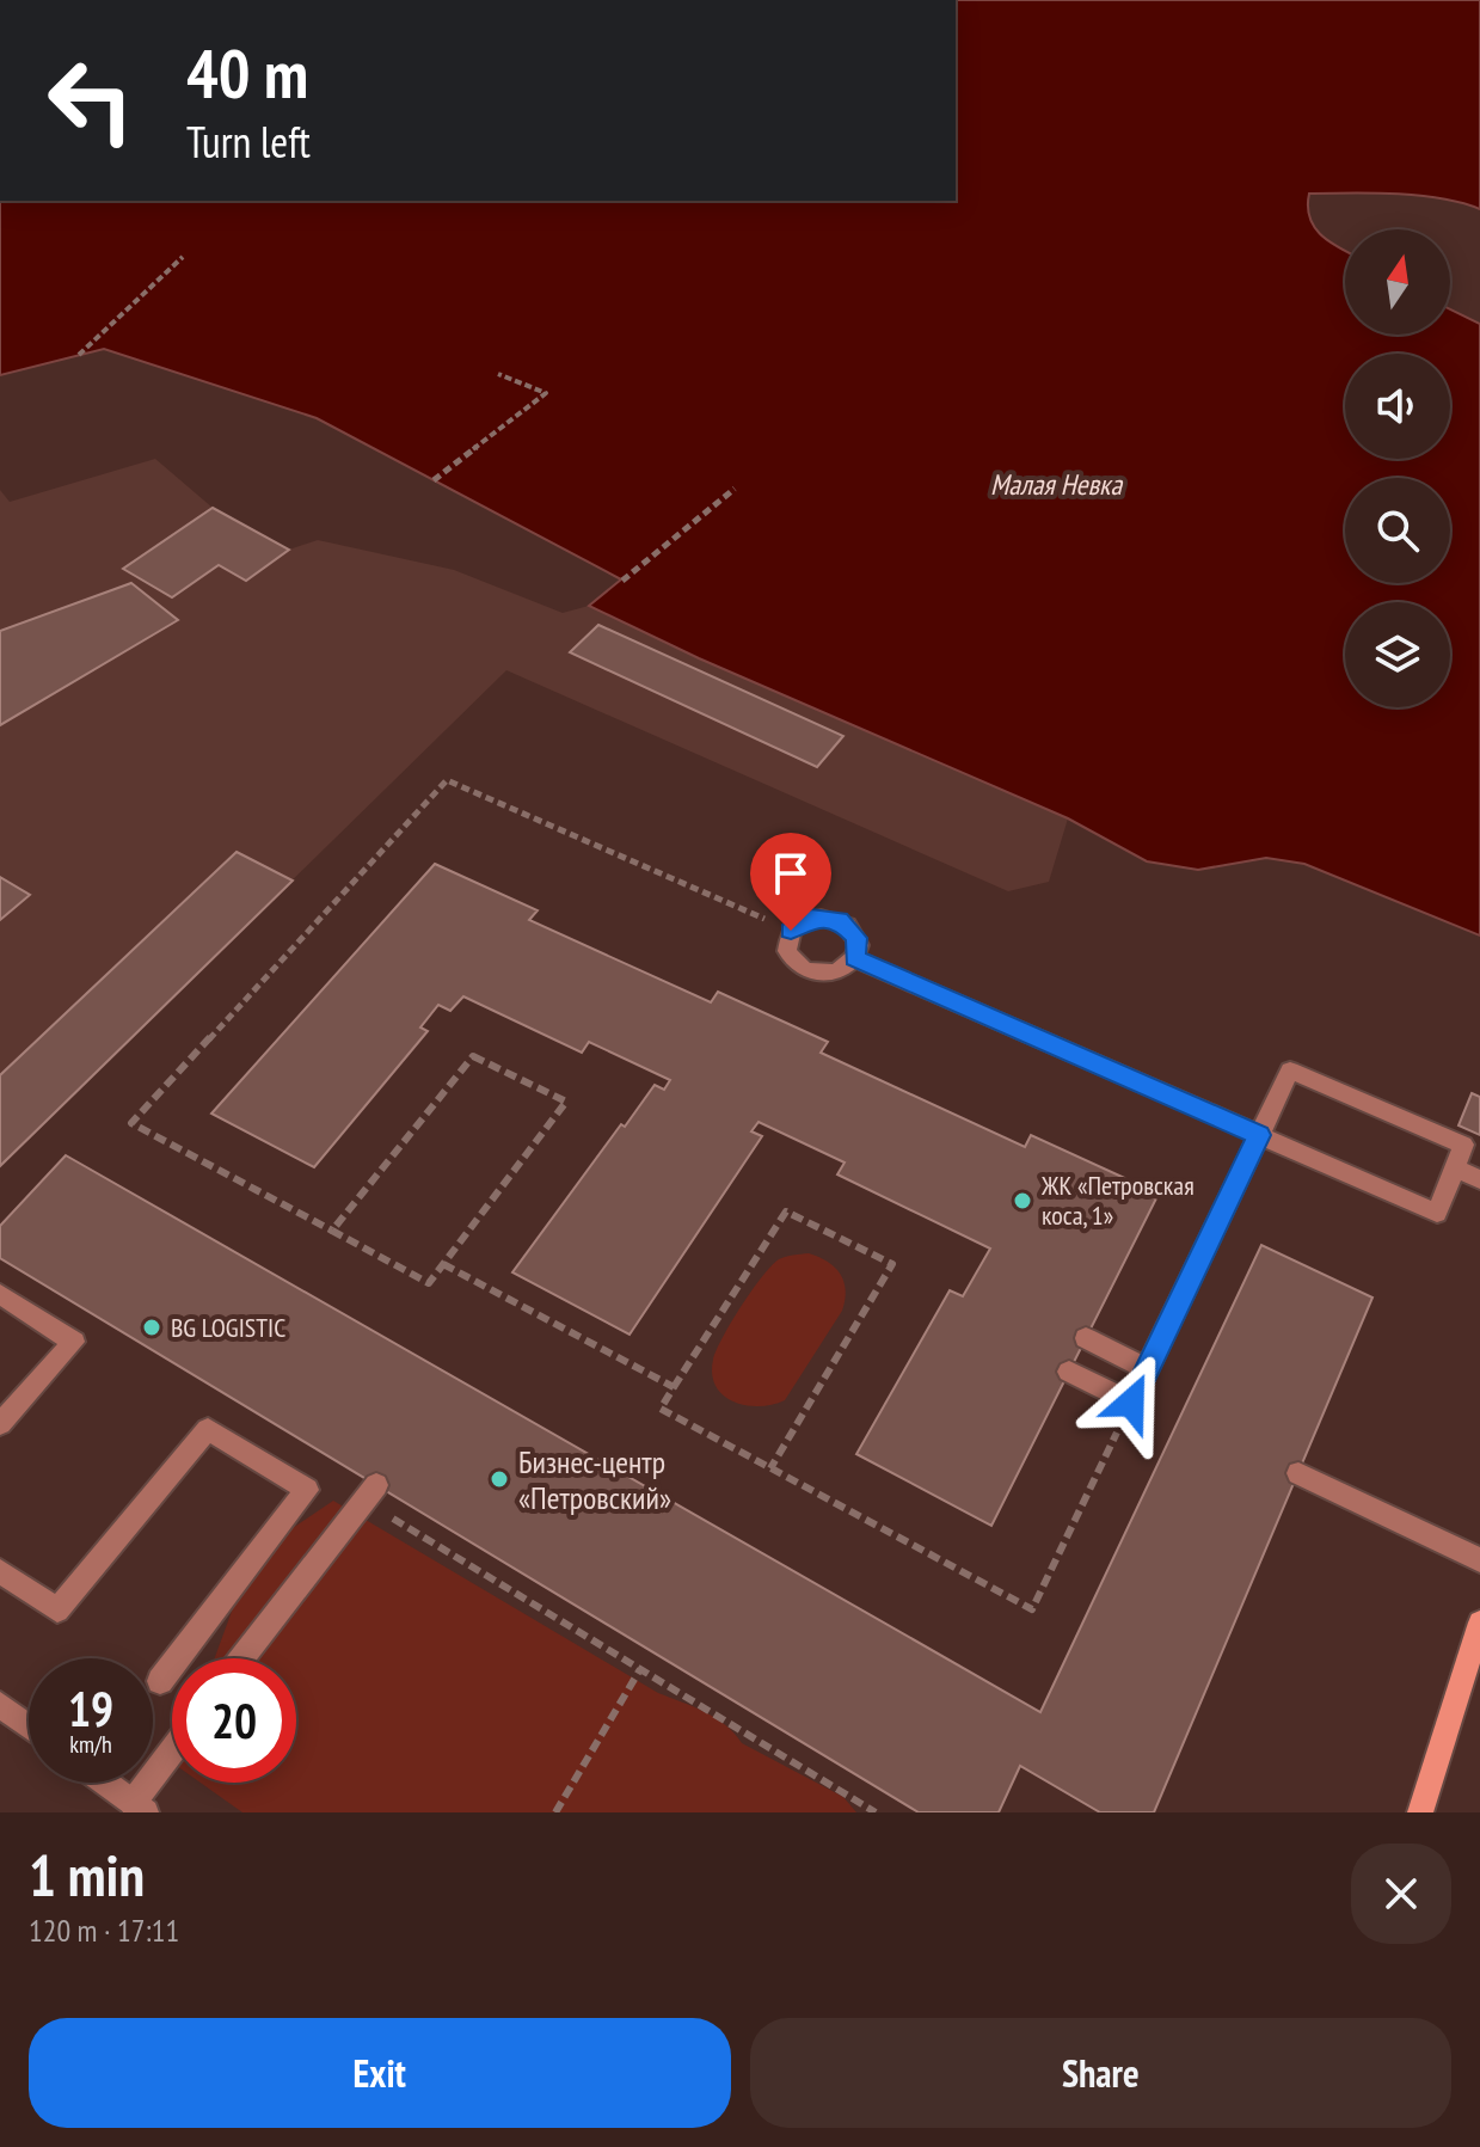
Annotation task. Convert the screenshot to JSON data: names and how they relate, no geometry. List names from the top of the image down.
{
  "water": ["Малая Невка"],
  "places": ["ЖК «Петровская коса, 1»", "BG LOGISTIC", "Бизнес-центр «Петровский»"],
  "north": "top",
  "page": {
    "turn": ["40 m", "Turn left"],
    "speed": "19 km/h",
    "limit": "20",
    "heading": ["1 min", "120 m · 17:11"],
    "buttons": ["Exit", "Share"]
  }
}
